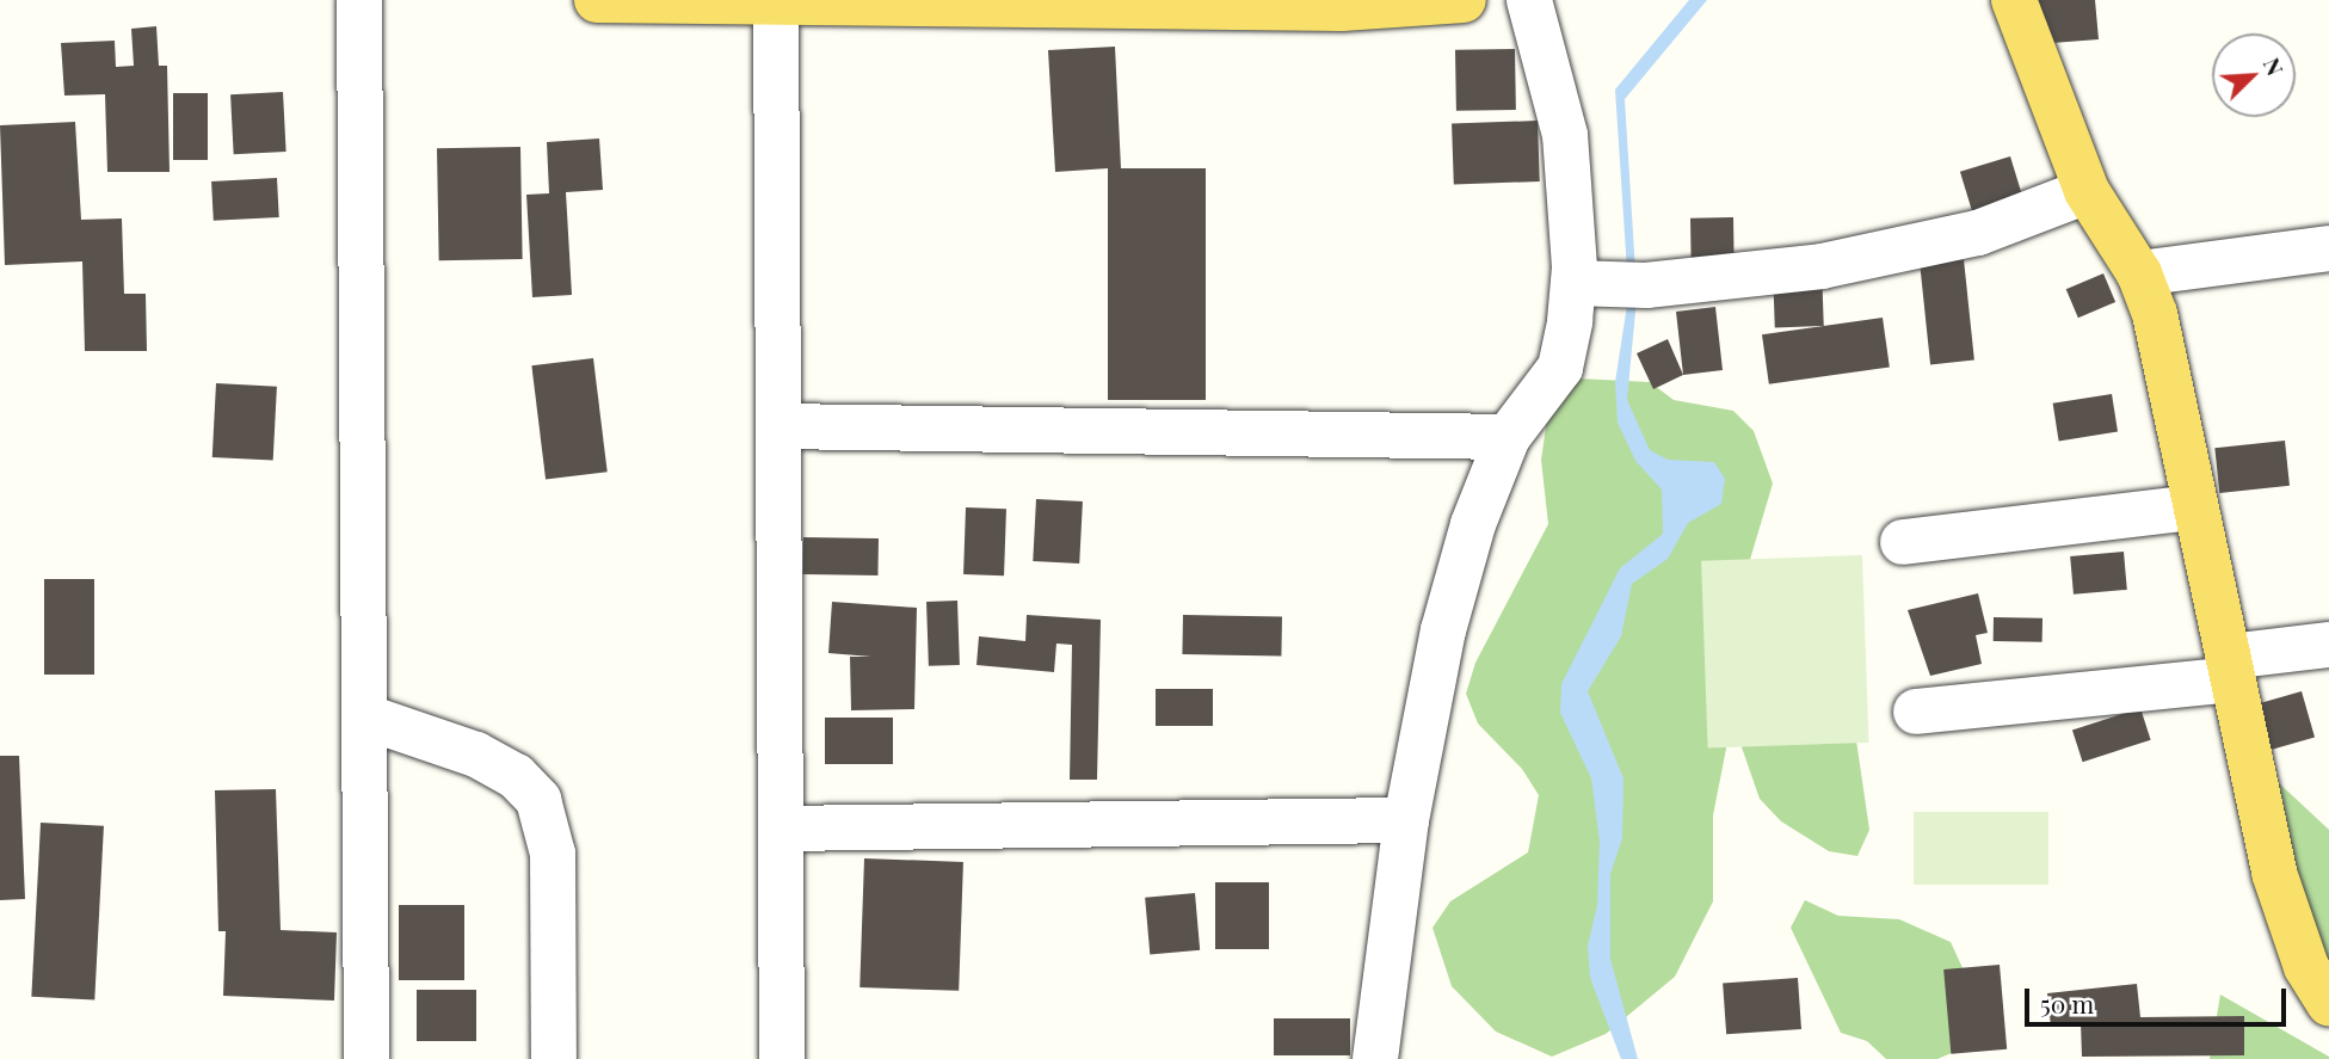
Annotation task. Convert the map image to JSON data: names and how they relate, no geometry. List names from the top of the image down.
{
  "scale_bar": "50 m",
  "north": "top right"
}
